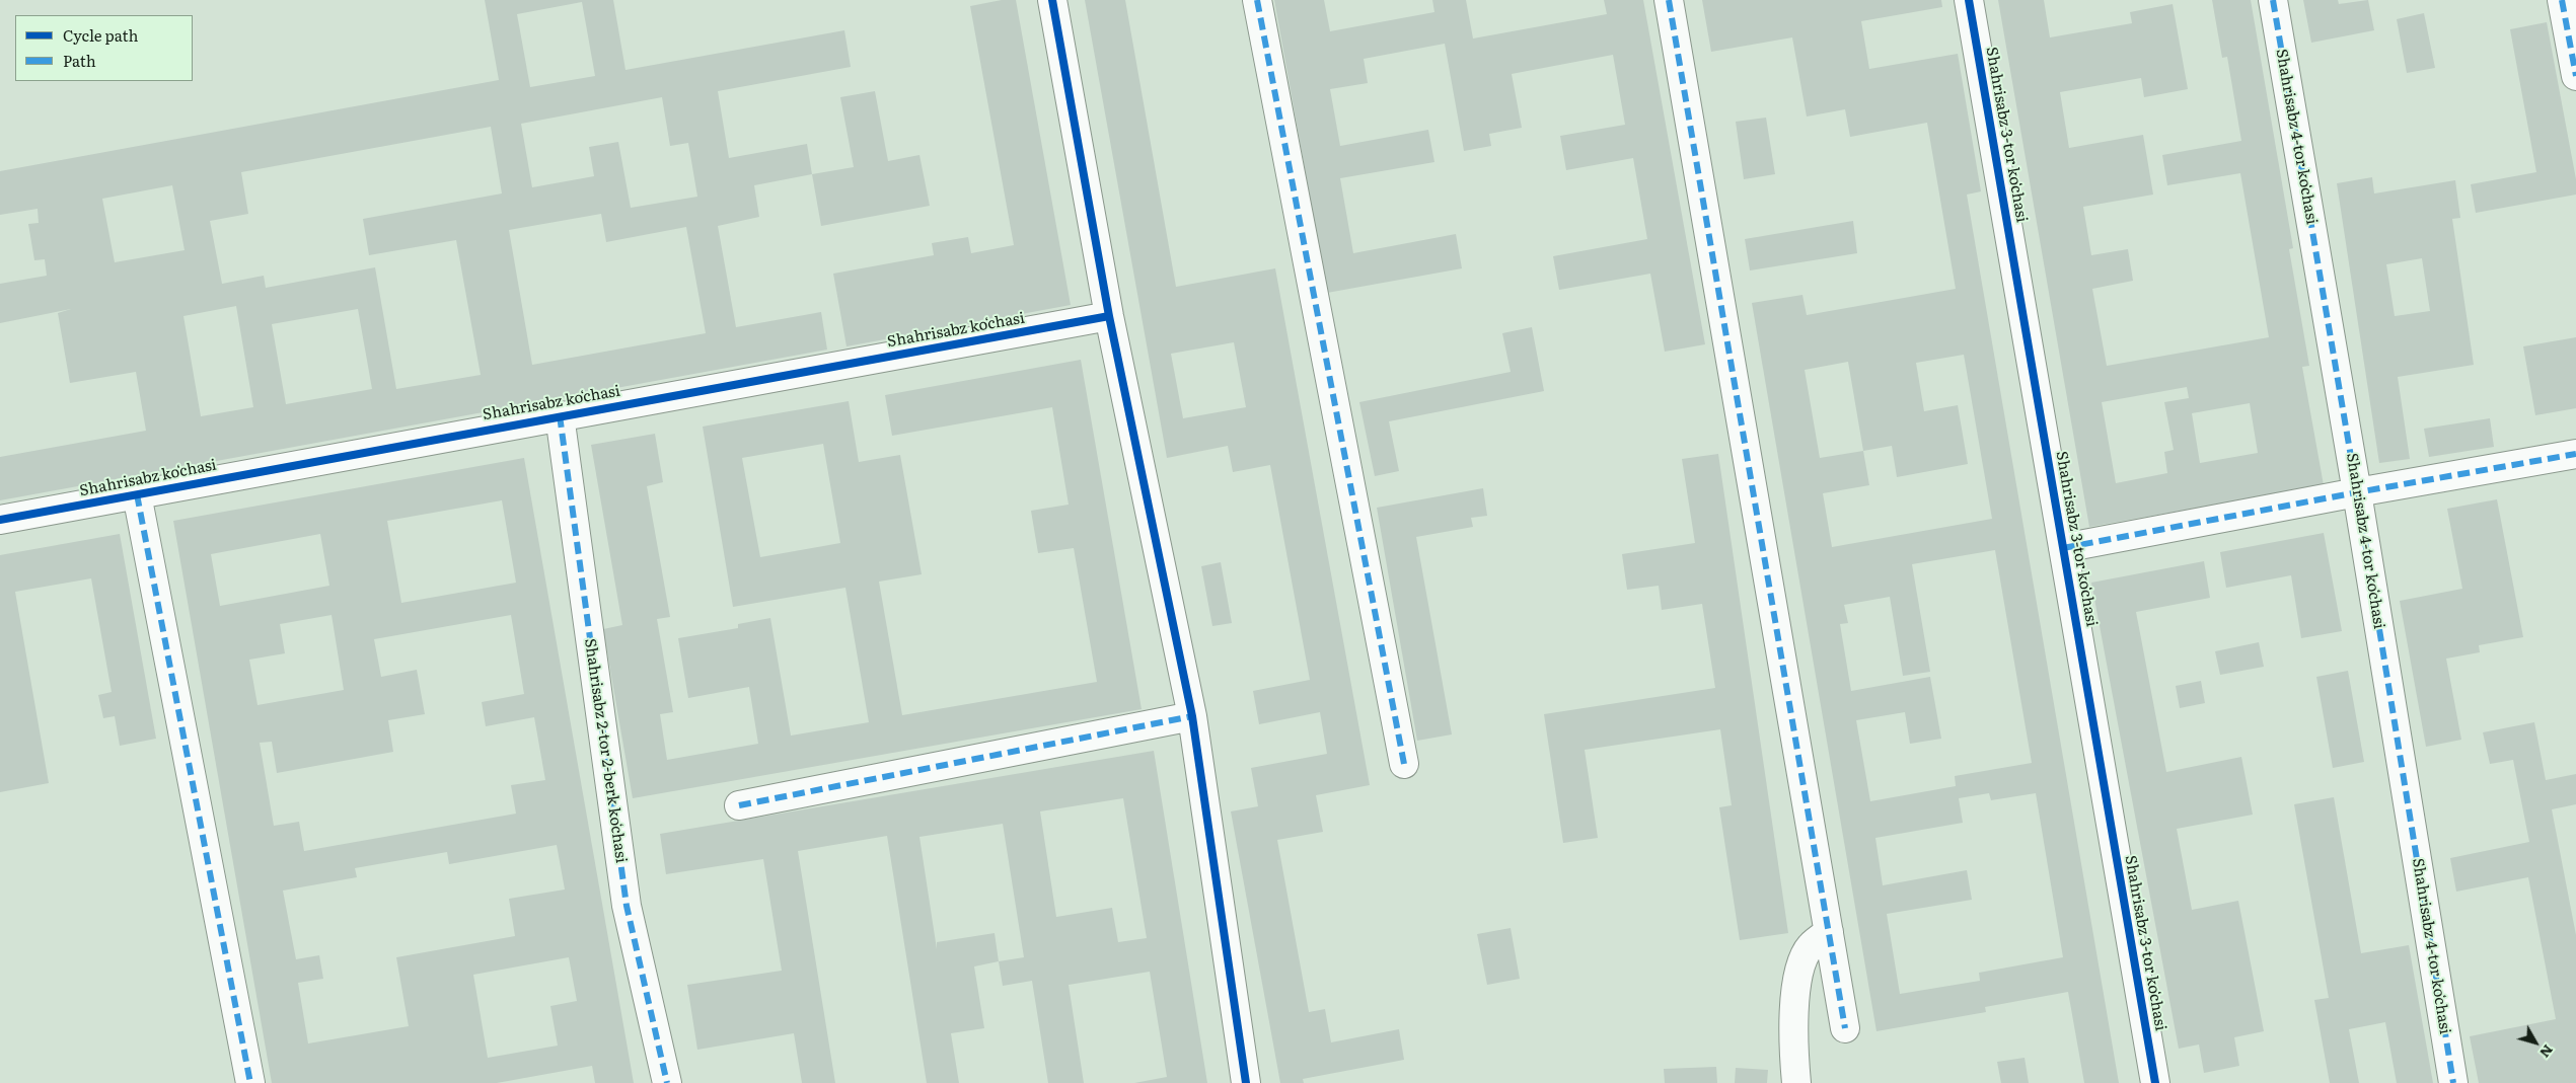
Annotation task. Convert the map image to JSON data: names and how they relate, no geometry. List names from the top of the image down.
{
  "streets": {
    "street": [
      "Shahrisabz 3-tor koʻchasi",
      "Shahrisabz 4-tor koʻchasi",
      "Shahrisabz koʻchasi",
      "Shahrisabz 2-tor 2-berk koʻchasi"
    ]
  },
  "crossings": [
    ["Shahrisabz koʻchasi", "Shahrisabz 2-tor 2-berk koʻchasi"]
  ],
  "legend": ["Cycle path", "Path"],
  "north": "bottom right"
}
